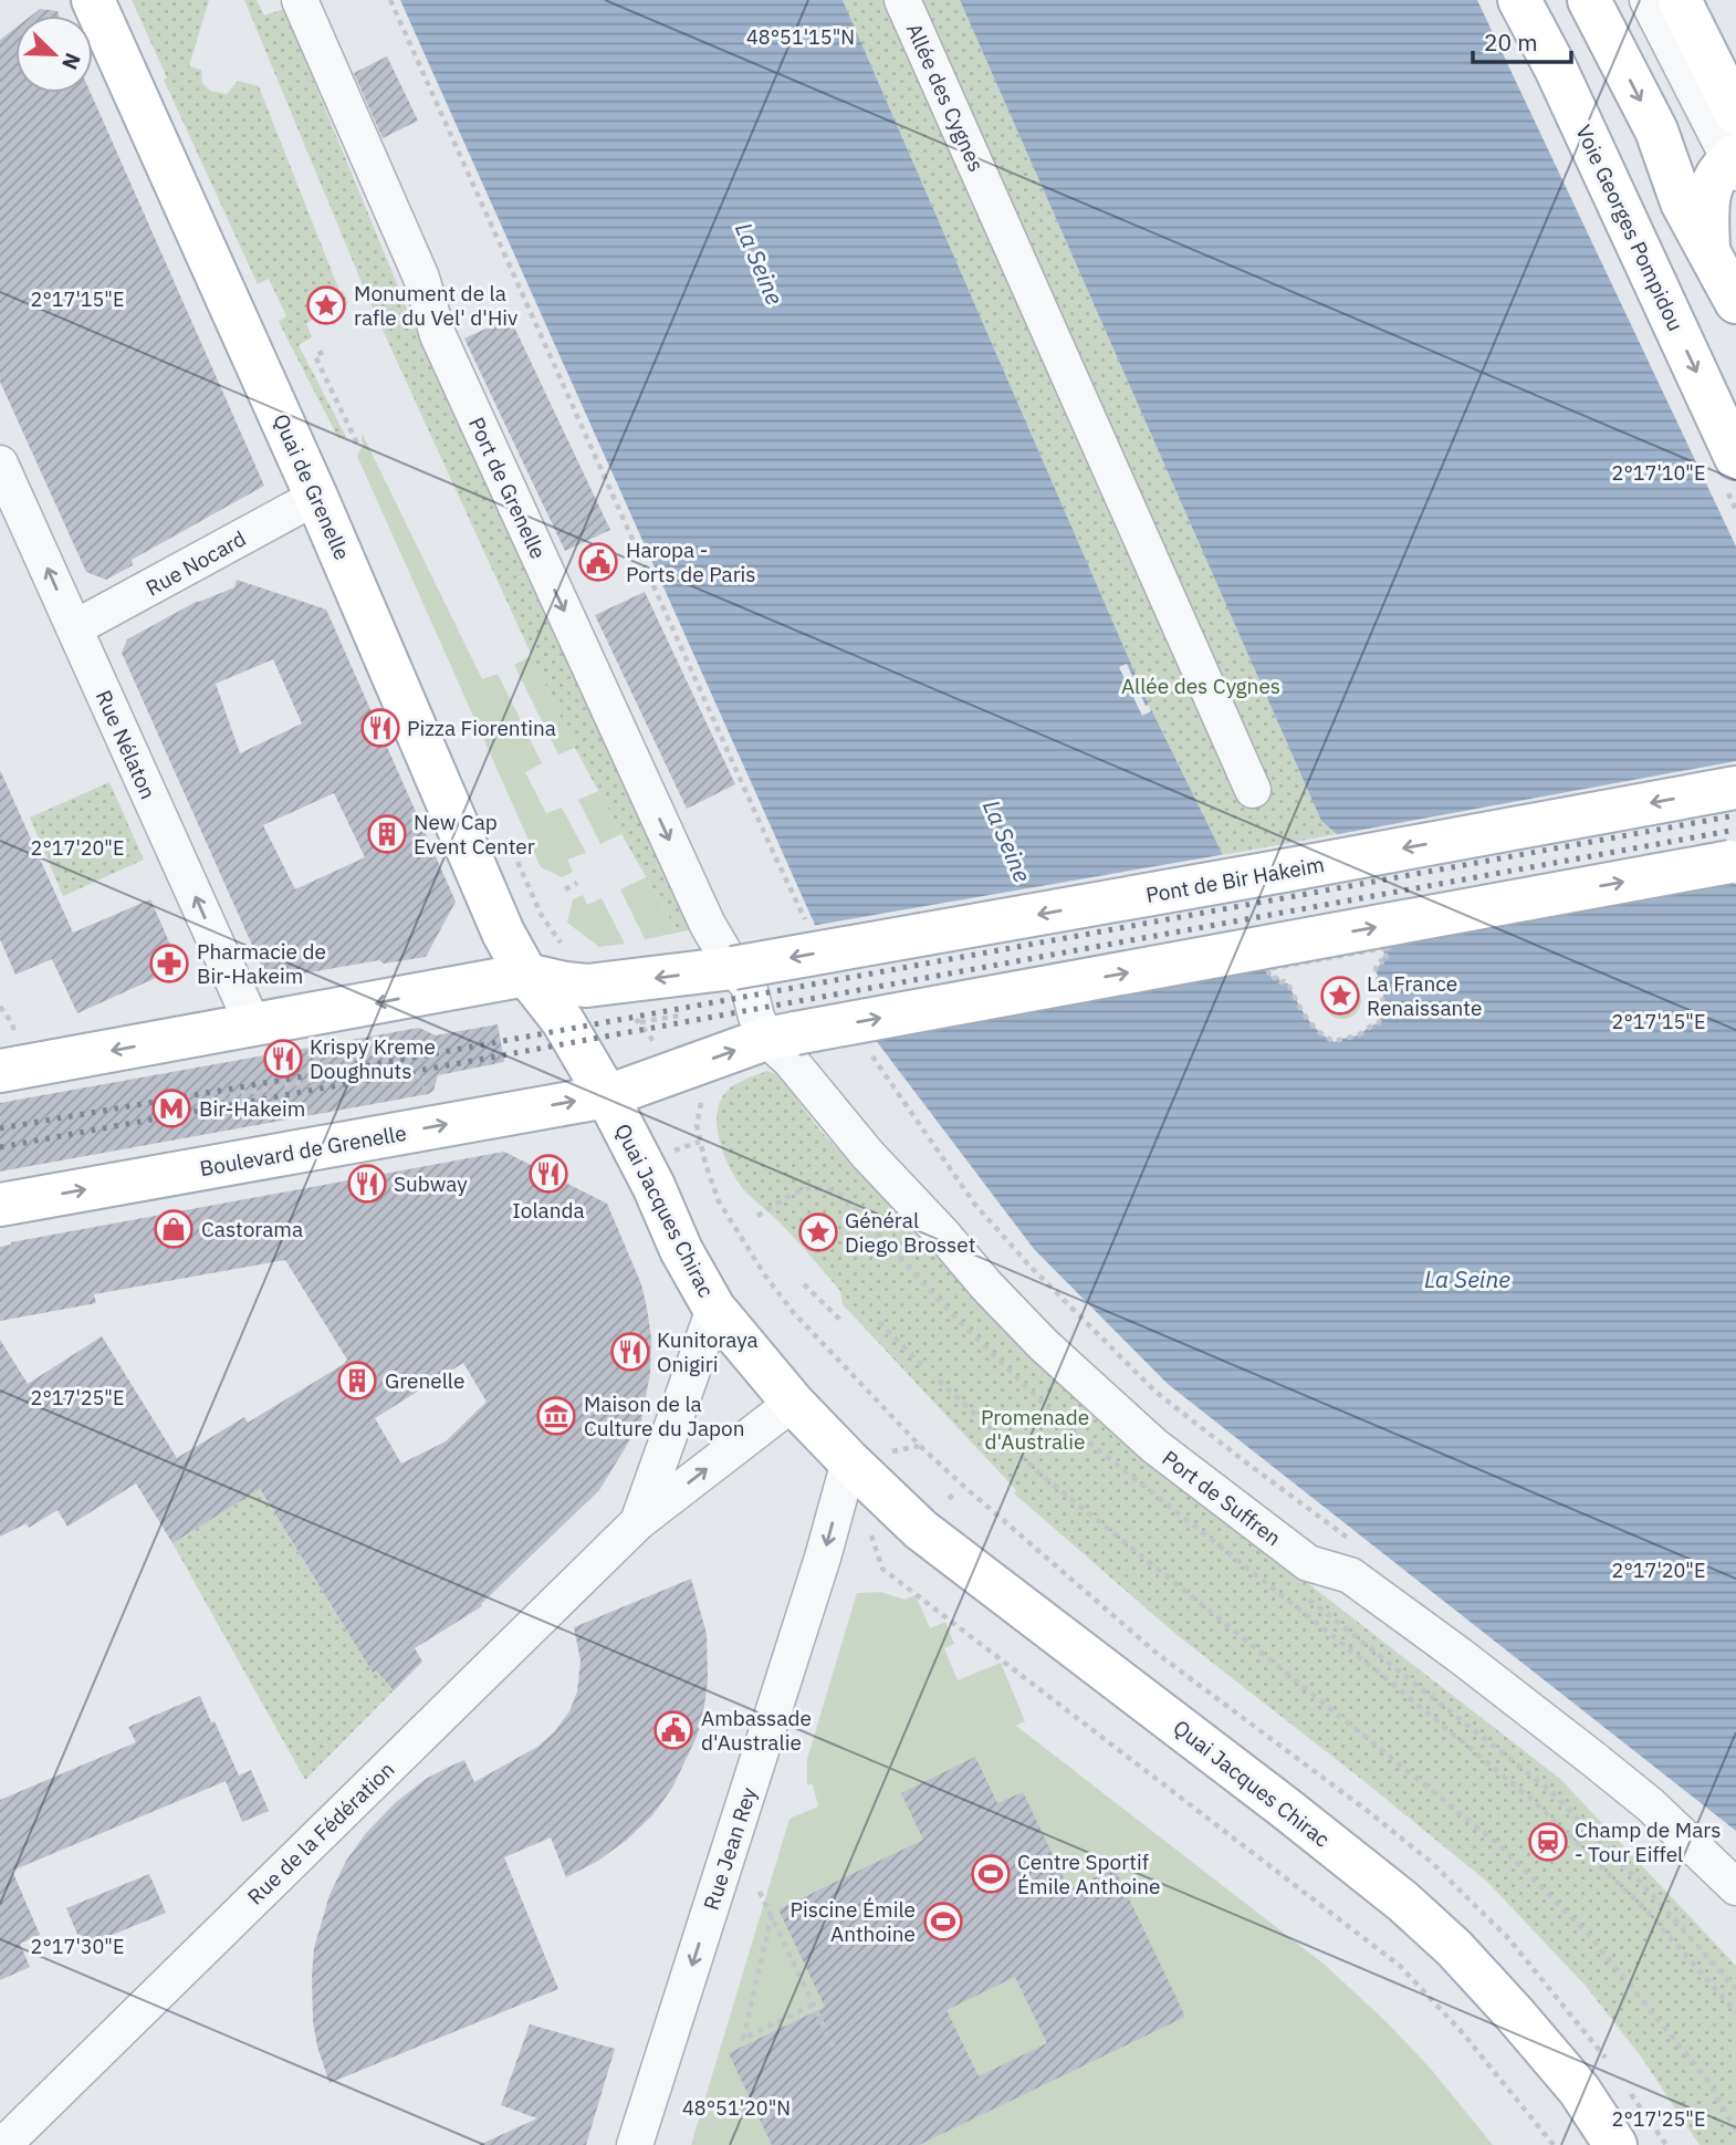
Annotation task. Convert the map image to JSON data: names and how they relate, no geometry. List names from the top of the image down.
{
  "streets": {
    "main road": [
      "Voie Georges Pompidou",
      "Quai de Grenelle",
      "Pont de Bir Hakeim",
      "Boulevard de Grenelle",
      "Quai Jacques Chirac"
    ],
    "street": [
      "Allée des Cygnes",
      "Port de Grenelle",
      "Rue Nocard",
      "Rue Nélaton",
      "Port de Suffren",
      "Rue de la Fédération",
      "Rue Jean Rey"
    ]
  },
  "crossings": [
    ["Quai de Grenelle", "Rue Nocard"],
    ["Quai de Grenelle", "Pont de Bir Hakeim"],
    ["Quai de Grenelle", "Boulevard de Grenelle"],
    ["Quai de Grenelle", "Quai Jacques Chirac"],
    ["Port de Grenelle", "Pont de Bir Hakeim"],
    ["Port de Grenelle", "Boulevard de Grenelle"],
    ["Port de Grenelle", "Port de Suffren"],
    ["Rue Nocard", "Rue Nélaton"],
    ["Boulevard de Grenelle", "Quai Jacques Chirac"],
    ["Boulevard de Grenelle", "Port de Suffren"],
    ["Quai Jacques Chirac", "Rue de la Fédération"],
    ["Quai Jacques Chirac", "Rue Jean Rey"]
  ],
  "one_way": ["Port de Grenelle", "Rue Nélaton", "Rue Jean Rey"],
  "water": ["La Seine"],
  "parks": ["Allée des Cygnes", "Promenade d'Australie"],
  "places": {
    "place": ["Monument de la rafle du Vel' d'Hiv", "La France Renaissante", "Général Diego Brosset"],
    "public building": ["Haropa - Ports de Paris", "Ambassade d'Australie"],
    "restaurant": [
      "Pizza Fiorentina",
      "Krispy Kreme Doughnuts",
      "Iolanda",
      "Subway",
      "Kunitoraya Onigiri"
    ],
    "building": ["New Cap Event Center", "Grenelle"],
    "pharmacy": ["Pharmacie de Bir-Hakeim"],
    "metro station": ["Bir-Hakeim"],
    "shop": ["Castorama"],
    "museum": ["Maison de la Culture du Japon"],
    "station": ["Champ de Mars - Tour Eiffel"],
    "sports": ["Centre Sportif Émile Anthoine", "Piscine Émile Anthoine"]
  },
  "scale_bar": "20 m",
  "north": "bottom right",
  "coordinates": [
    "48°51'15\"N",
    "2°17'15\"E",
    "2°17'10\"E",
    "2°17'20\"E",
    "2°17'25\"E",
    "2°17'30\"E",
    "48°51'20\"N"
  ]
}
